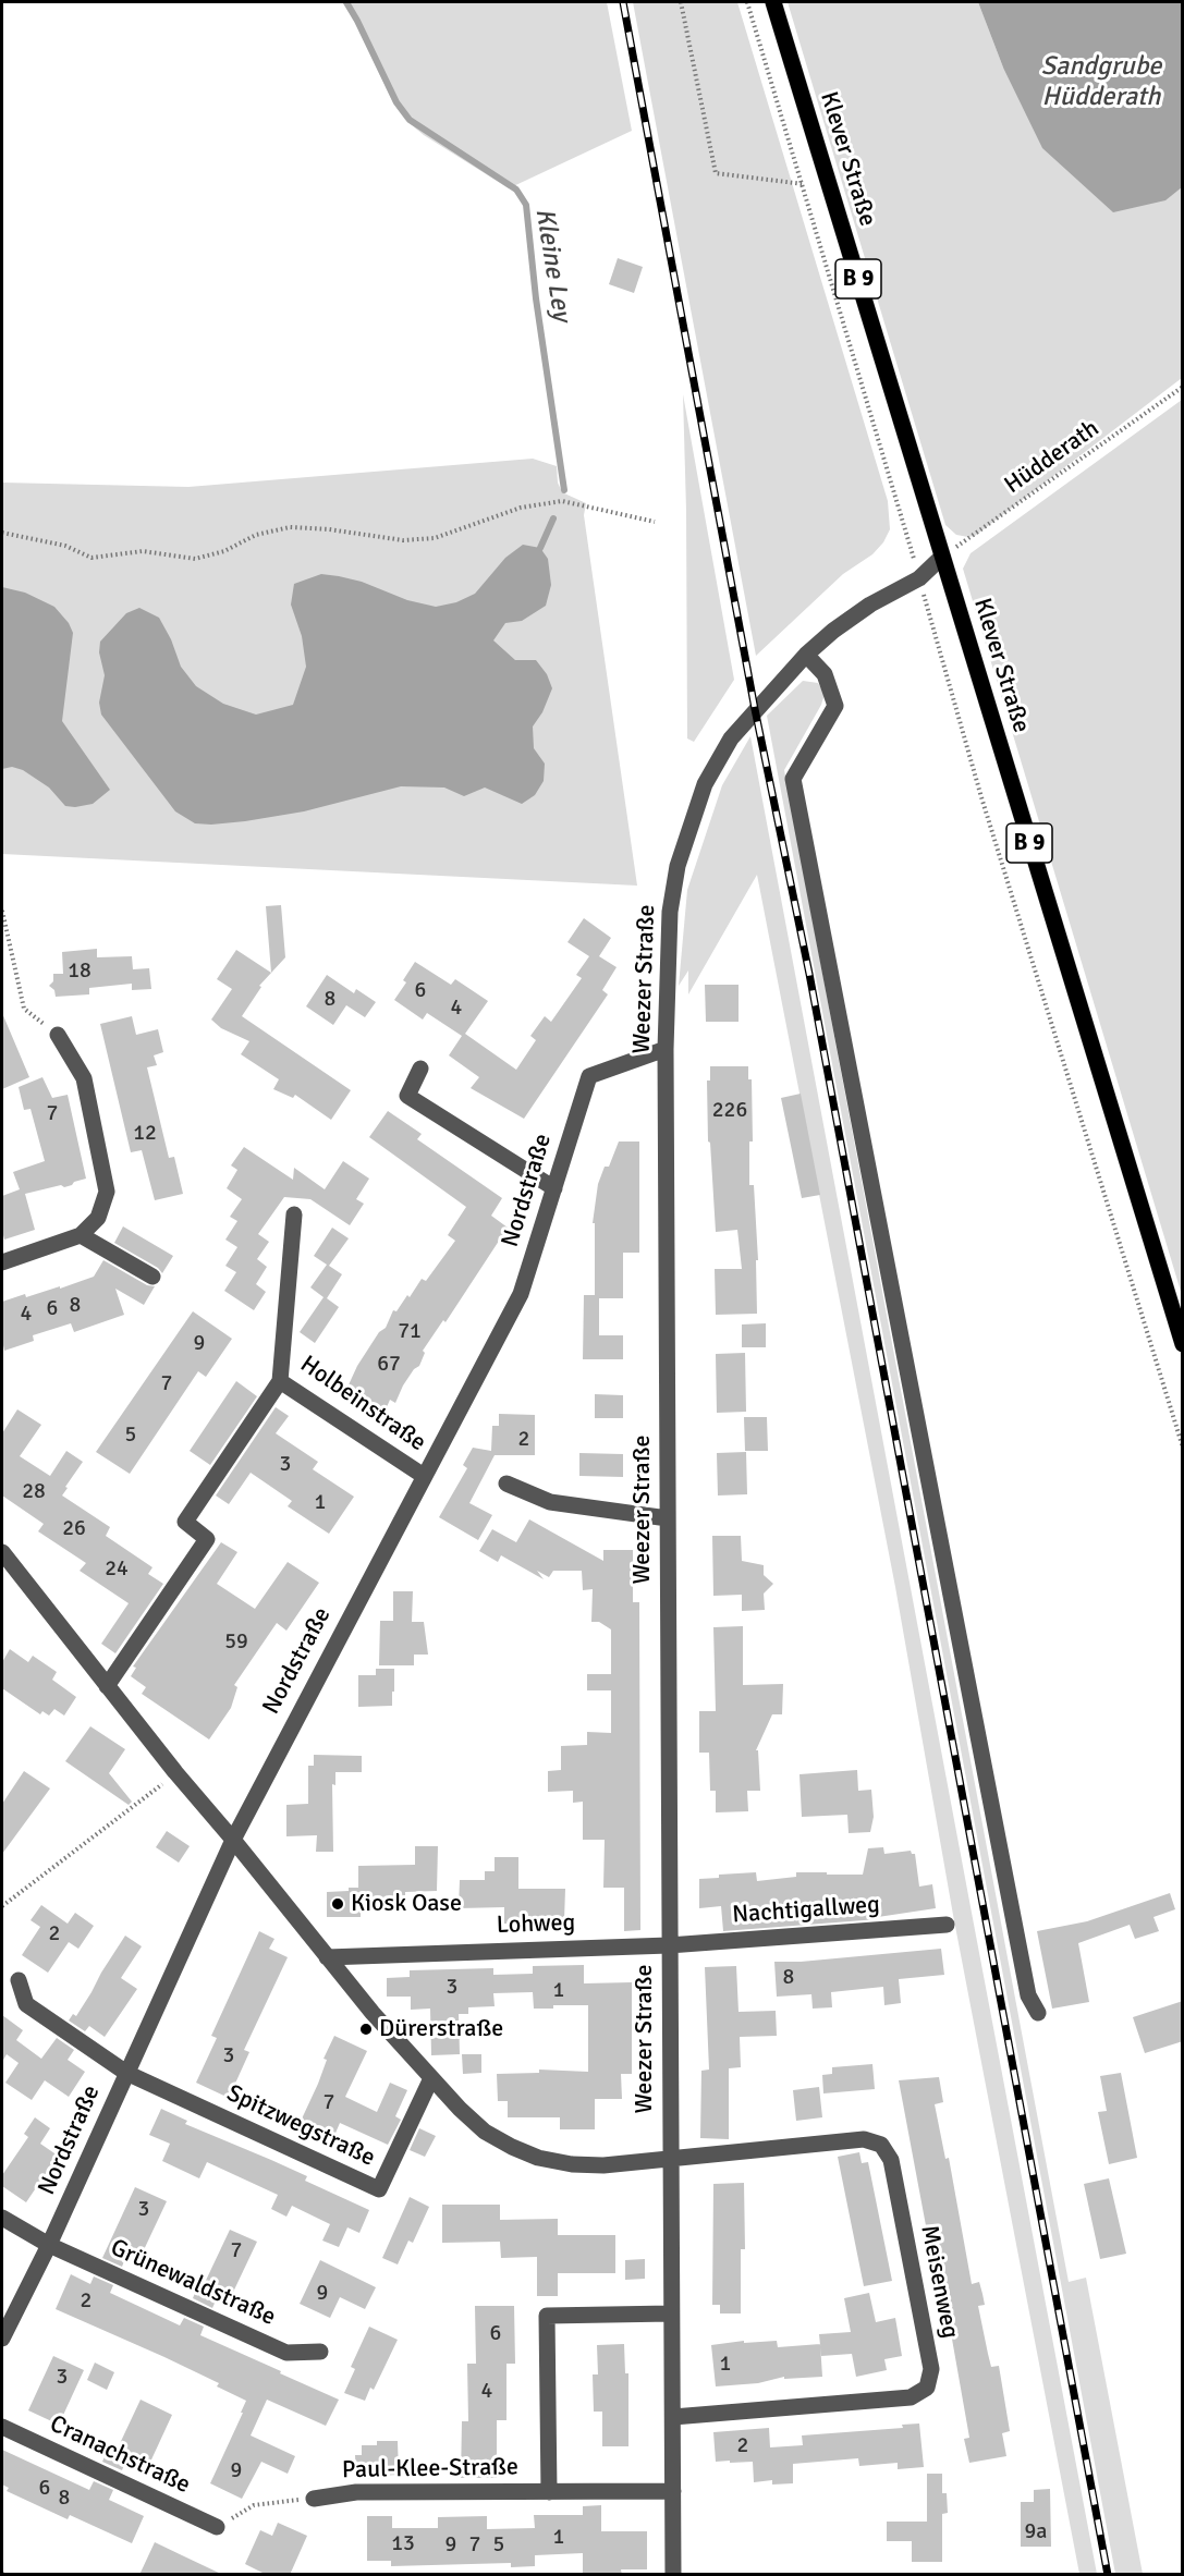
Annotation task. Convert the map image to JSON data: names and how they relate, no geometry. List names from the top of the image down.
{
  "streets": {
    "main road": ["Klever Straße", "B 9"],
    "street": [
      "Weezer Straße",
      "Nordstraße",
      "Holbeinstraße",
      "Nachtigallweg",
      "Lohweg",
      "Spitzwegstraße",
      "Meisenweg",
      "Grünewaldstraße",
      "Cranachstraße",
      "Paul-Klee-Straße"
    ],
    "path": ["Hüdderath"]
  },
  "crossings": [
    ["Klever Straße", "Hüdderath"],
    ["Klever Straße", "Weezer Straße"],
    ["Hüdderath", "Weezer Straße"],
    ["Weezer Straße", "Nordstraße"],
    ["Weezer Straße", "Nachtigallweg"],
    ["Weezer Straße", "Lohweg"],
    ["Weezer Straße", "Meisenweg"],
    ["Weezer Straße", "Paul-Klee-Straße"],
    ["Nordstraße", "Holbeinstraße"],
    ["Nordstraße", "Spitzwegstraße"],
    ["Nordstraße", "Grünewaldstraße"],
    ["Nachtigallweg", "Lohweg"]
  ],
  "water": ["Sandgrube Hüdderath", "Kleine Ley"],
  "places": ["Kiosk Oase", "Dürerstraße"],
  "house_numbers": [
    "18",
    "6",
    "8",
    "4",
    "226",
    "7",
    "12",
    "8",
    "6",
    "4",
    "71",
    "9",
    "67",
    "7",
    "5",
    "2",
    "3",
    "28",
    "1",
    "26",
    "24",
    "59",
    "2",
    "8",
    "3",
    "1",
    "3",
    "7",
    "3",
    "7",
    "9",
    "2",
    "6",
    "1",
    "3",
    "4",
    "2",
    "9",
    "6",
    "8",
    "9a",
    "1",
    "13",
    "9",
    "7",
    "5"
  ]
}
